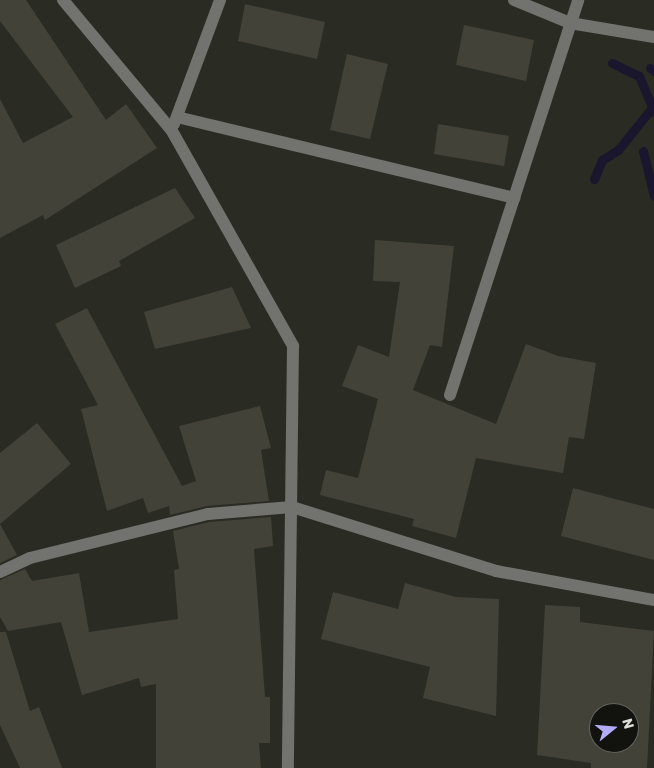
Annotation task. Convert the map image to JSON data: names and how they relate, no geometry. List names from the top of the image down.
{
  "north": "right"
}
